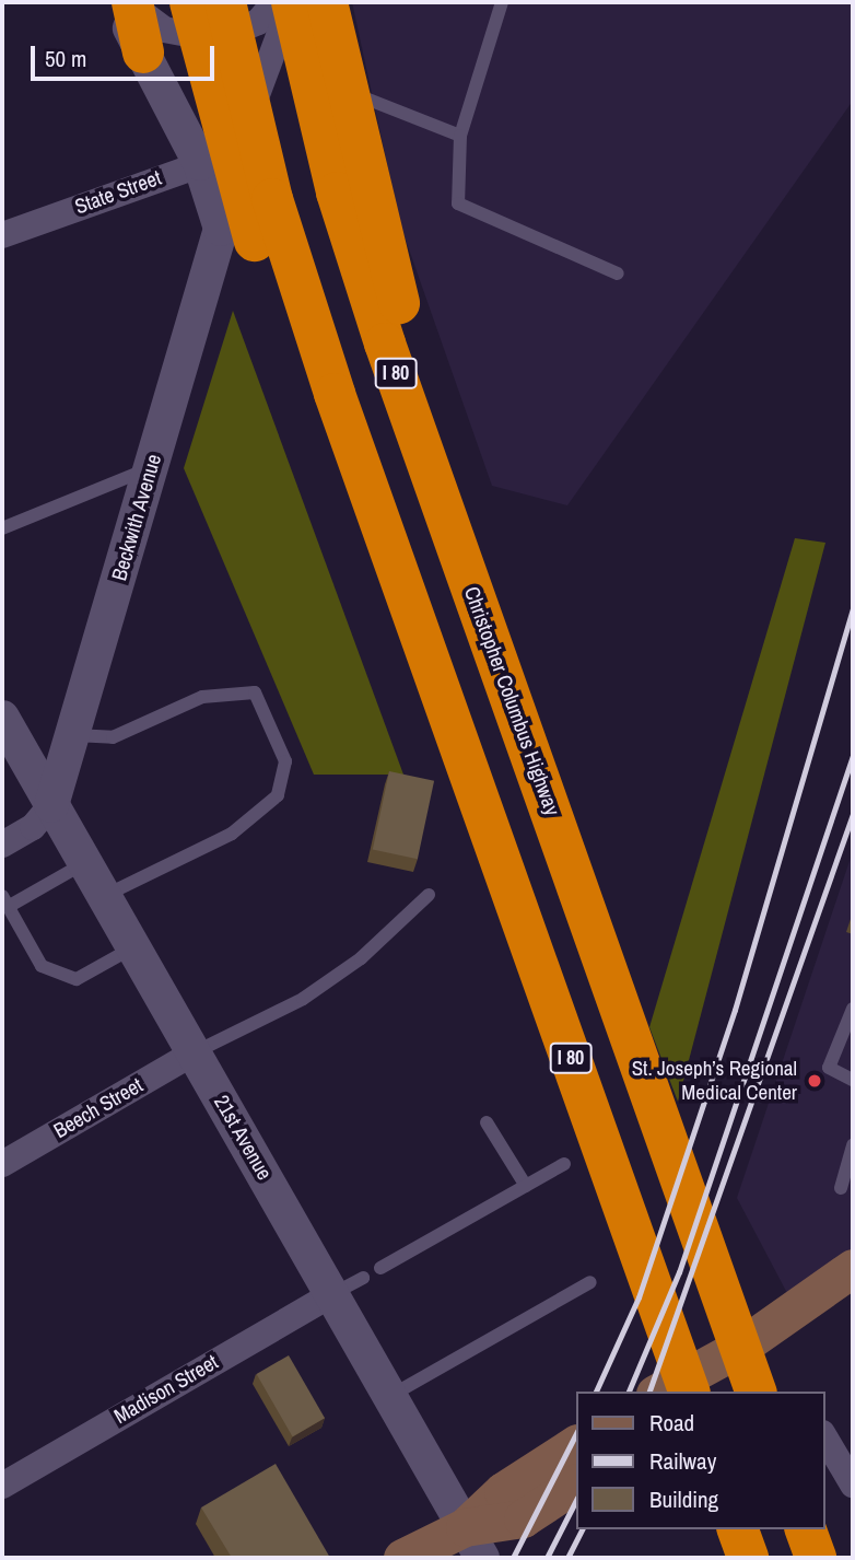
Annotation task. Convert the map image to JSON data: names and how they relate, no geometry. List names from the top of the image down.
{
  "streets": {
    "highway": ["I 80", "Christopher Columbus Highway"],
    "street": [
      "State Street",
      "Beckwith Avenue",
      "Beech Street",
      "21st Avenue",
      "Madison Street"
    ]
  },
  "crossings": [
    ["State Street", "Beckwith Avenue"],
    ["Beckwith Avenue", "21st Avenue"],
    ["Beech Street", "21st Avenue"],
    ["21st Avenue", "Madison Street"]
  ],
  "places": ["St. Joseph’s Regional Medical Center"],
  "legend": ["Road", "Railway", "Building"],
  "scale_bar": "50 m"
}
